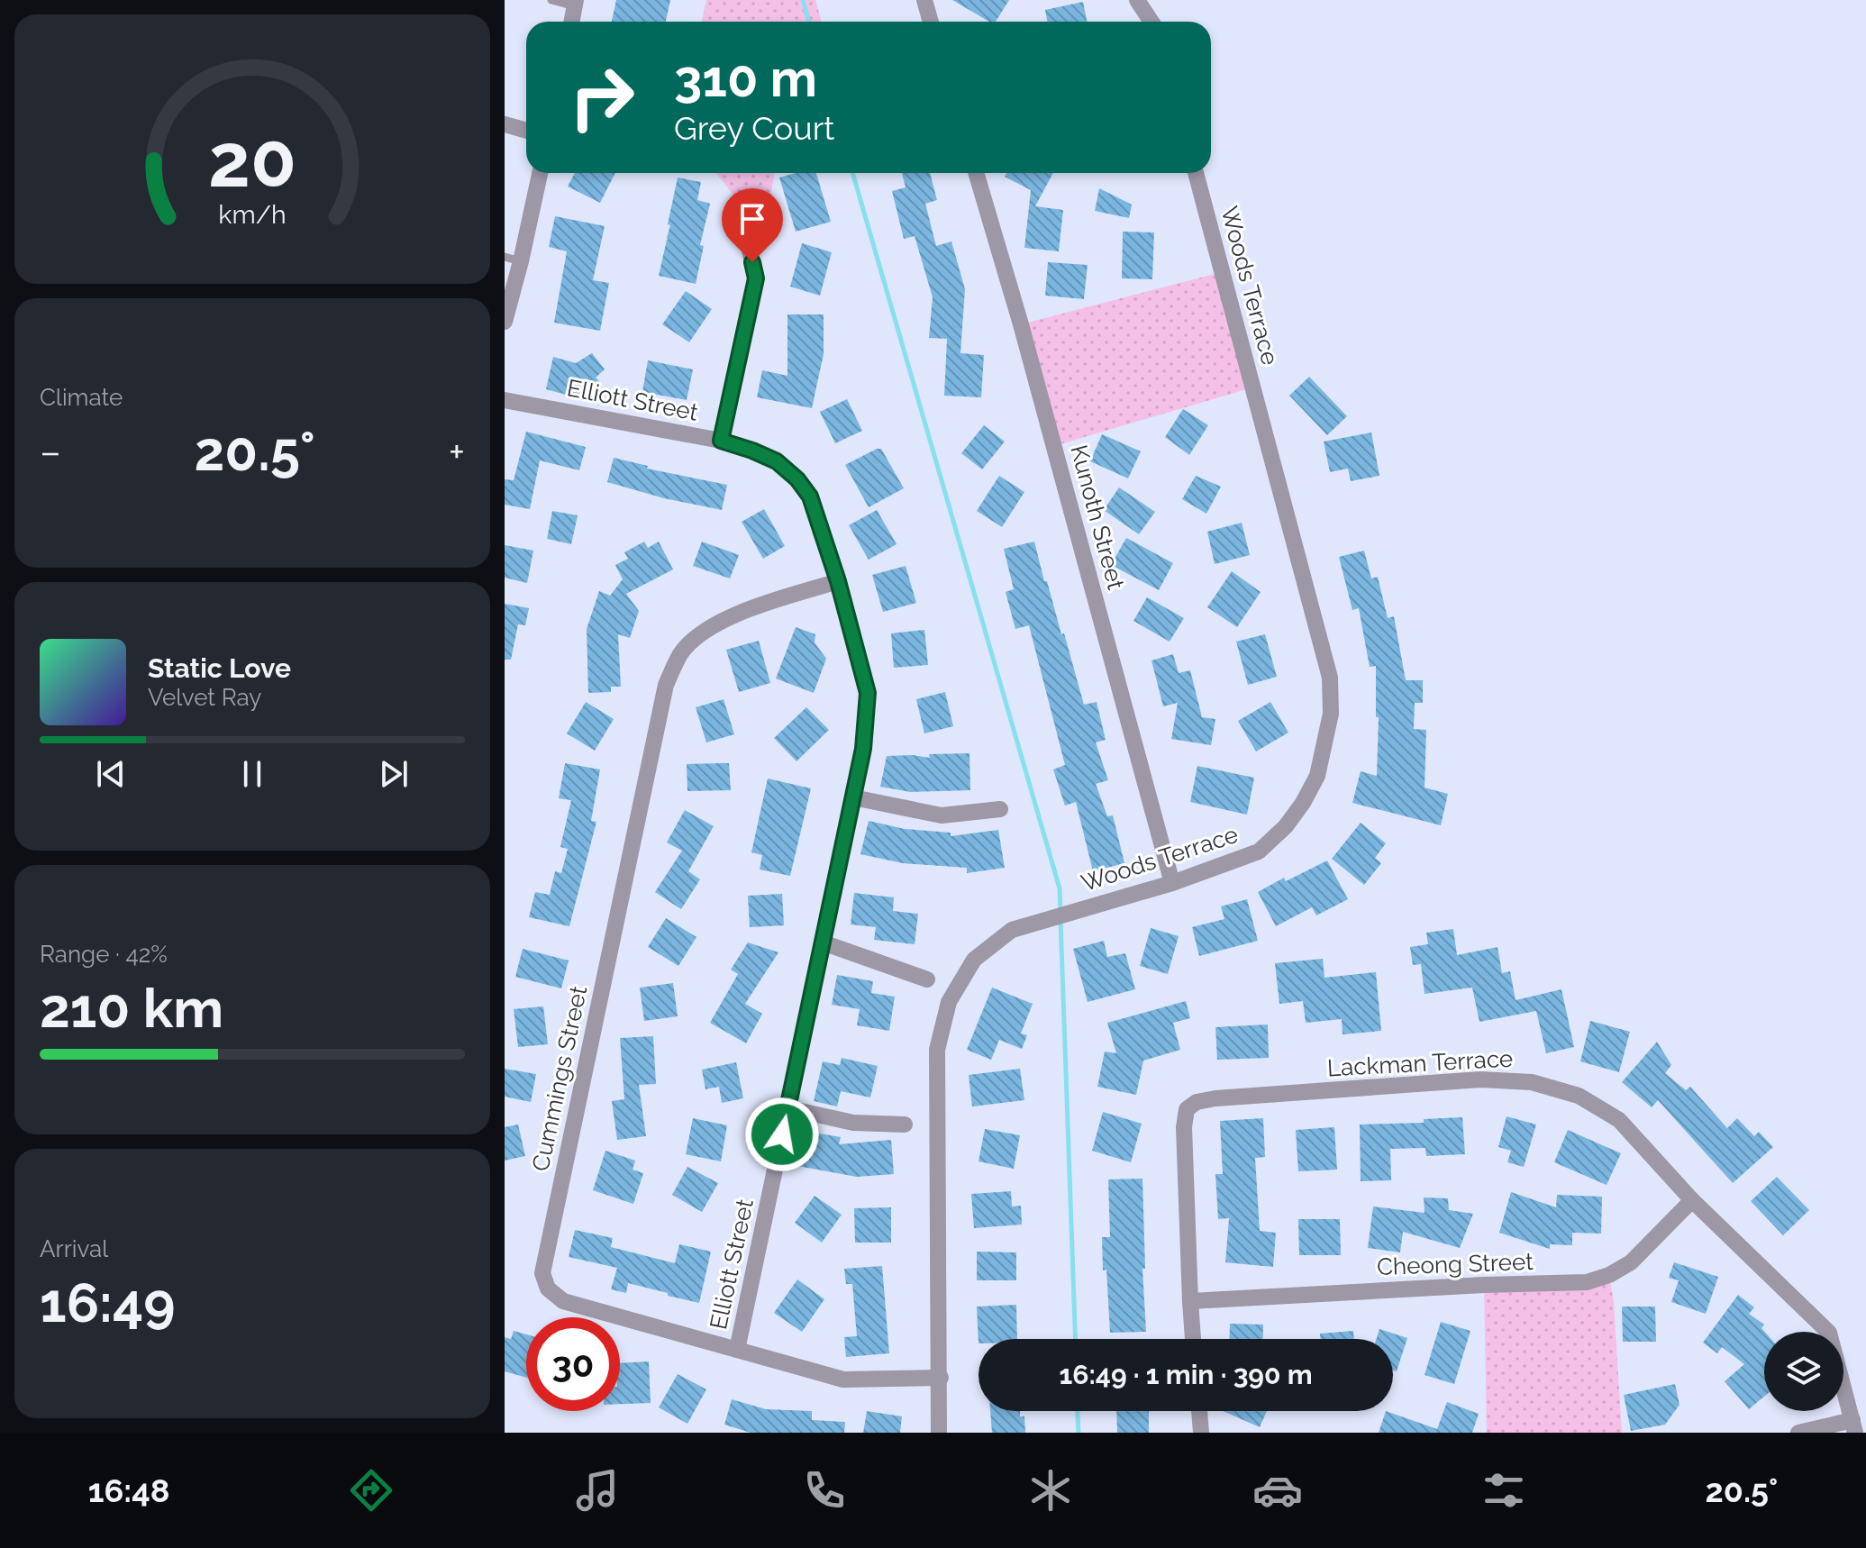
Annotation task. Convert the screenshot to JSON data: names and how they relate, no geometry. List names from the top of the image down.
{
  "streets": {
    "street": [
      "Woods Terrace",
      "Elliott Street",
      "Kunoth Street",
      "Lackman Terrace",
      "Cummings Street",
      "Cheong Street"
    ]
  },
  "crossings": [
    ["Woods Terrace", "Kunoth Street"],
    ["Woods Terrace", "Cummings Street"],
    ["Elliott Street", "Cummings Street"],
    ["Lackman Terrace", "Cheong Street"]
  ],
  "page": {
    "turn": ["310 m", "Grey Court"],
    "tile": [
      "Climate",
      ["Range · 42%", "210 km"],
      ["Arrival", "16:49"]
    ],
    "heat": ["−", "20.5°", "+"],
    "song": ["Static Love", "Velvet Ray"],
    "limit": "30",
    "trip": "16:49 · 1 min · 390 m",
    "tabs": ["16:48", "20.5°"],
    "gauge": ["20", "km/h"]
  }
}
